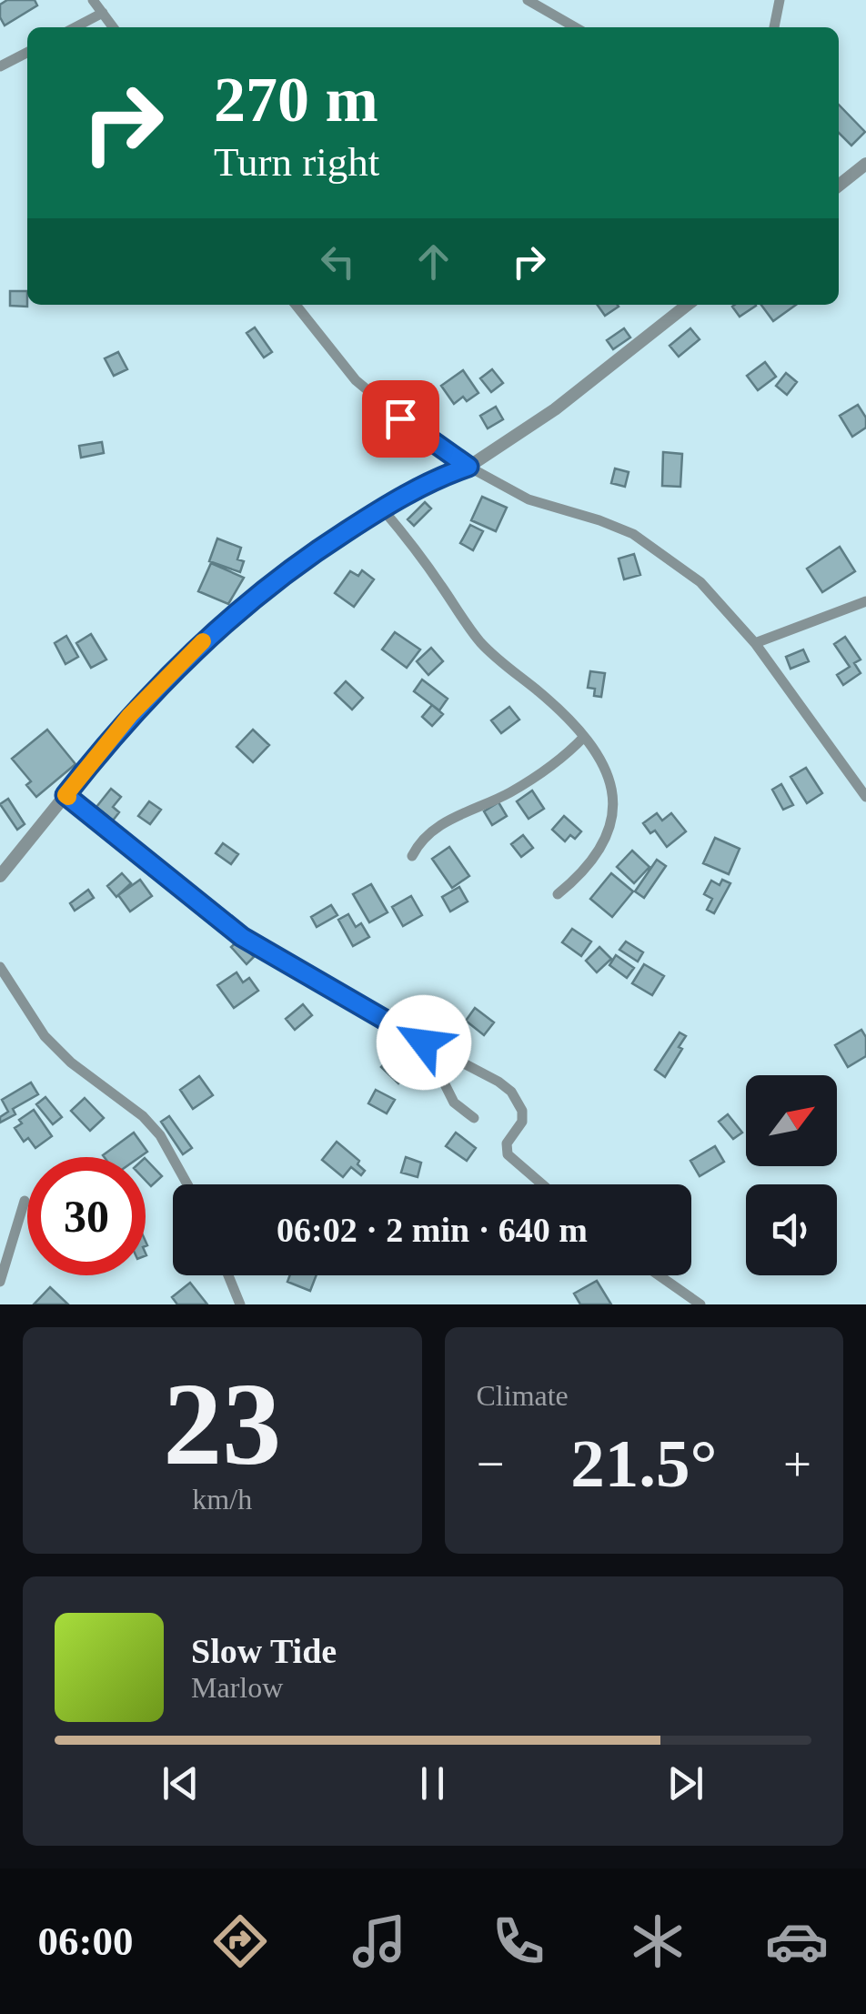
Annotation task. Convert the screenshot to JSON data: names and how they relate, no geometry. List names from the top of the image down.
{
  "north": "top right",
  "page": {
    "turn": ["270 m", "Turn right"],
    "limit": "30",
    "trip": "06:02 · 2 min · 640 m",
    "tile": [
      ["23", "km/h"],
      "Climate"
    ],
    "heat": ["−", "21.5°", "+"],
    "song": ["Slow Tide", "Marlow"],
    "tabs": "06:00"
  }
}
